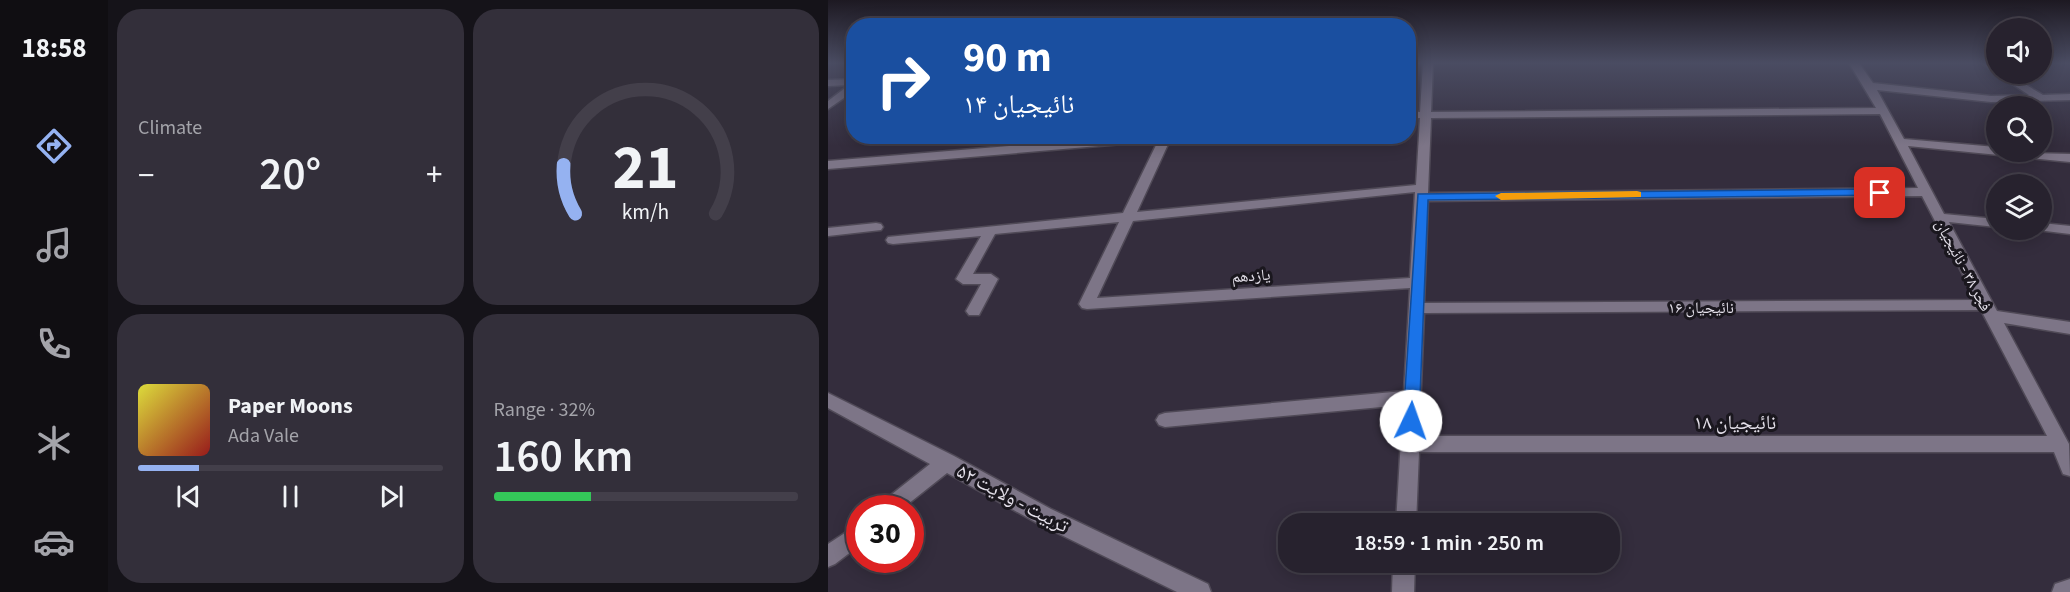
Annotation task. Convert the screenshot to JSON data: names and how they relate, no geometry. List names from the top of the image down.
{
  "streets": {
    "street": [
      "فجر ۳۸ - نائیجیان",
      "یازدهم",
      "نائیجیان ۱۶",
      "نائیجیان ۱۸",
      "تربیت - ولایت ۵۲"
    ]
  },
  "crossings": [
    ["فجر ۳۸ - نائیجیان", "نائیجیان ۱۶"],
    ["فجر ۳۸ - نائیجیان", "نائیجیان ۱۸"]
  ],
  "page": {
    "tabs": "18:58",
    "tile": [
      "Climate",
      ["Range · 32%", "160 km"]
    ],
    "turn": ["90 m", "نائیجیان ۱۴"],
    "heat": ["−", "20°", "+"],
    "song": ["Paper Moons", "Ada Vale"],
    "limit": "30",
    "trip": "18:59 · 1 min · 250 m",
    "gauge": ["21", "km/h"]
  }
}
